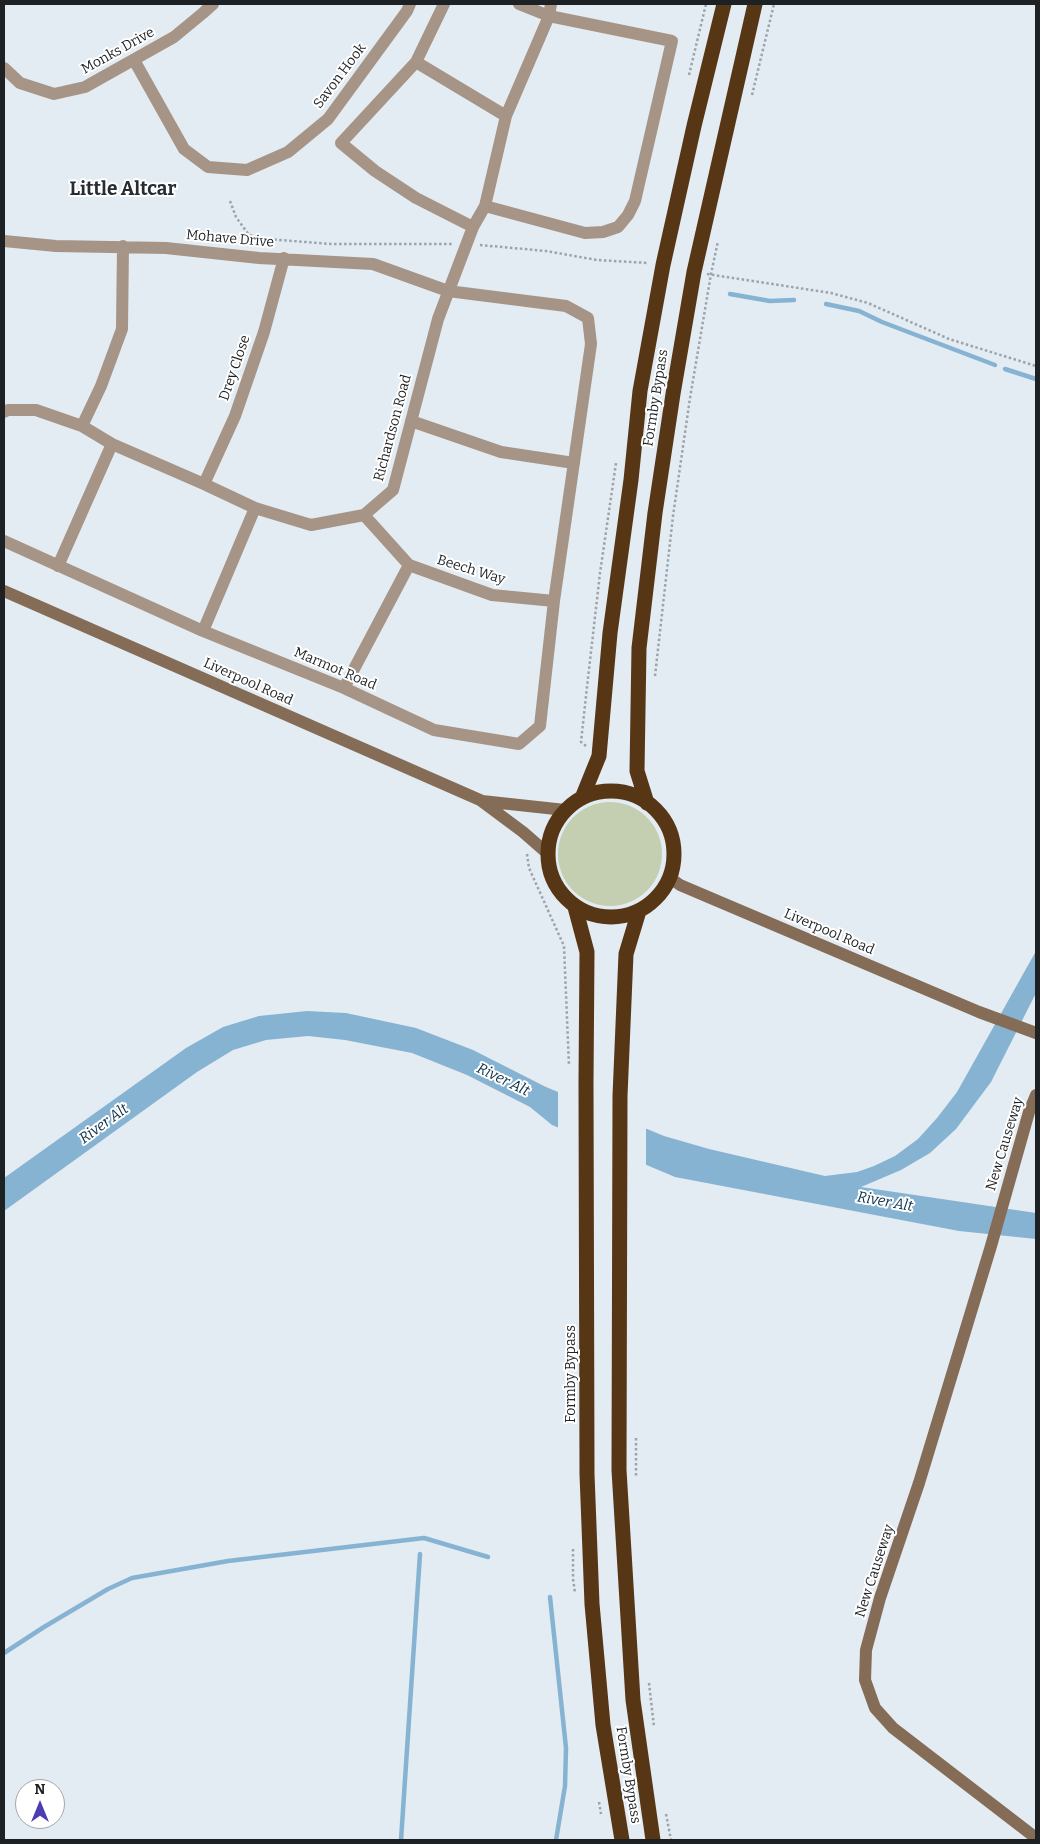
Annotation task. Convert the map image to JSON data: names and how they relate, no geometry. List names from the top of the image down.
{
  "streets": {
    "highway": ["Formby Bypass"],
    "street": [
      "Monks Drive",
      "Savon Hook",
      "Mohave Drive",
      "Drey Close",
      "Richardson Road",
      "Beech Way",
      "Marmot Road",
      "Liverpool Road",
      "New Causeway"
    ]
  },
  "crossings": [
    ["Monks Drive", "Savon Hook"],
    ["Mohave Drive", "Drey Close"],
    ["Mohave Drive", "Richardson Road"],
    ["Mohave Drive", "Marmot Road"],
    ["Formby Bypass", "Liverpool Road"],
    ["Richardson Road", "Beech Way"],
    ["Beech Way", "Marmot Road"]
  ],
  "districts": ["Little Altcar"],
  "water": ["River Alt"],
  "north": "top"
}
